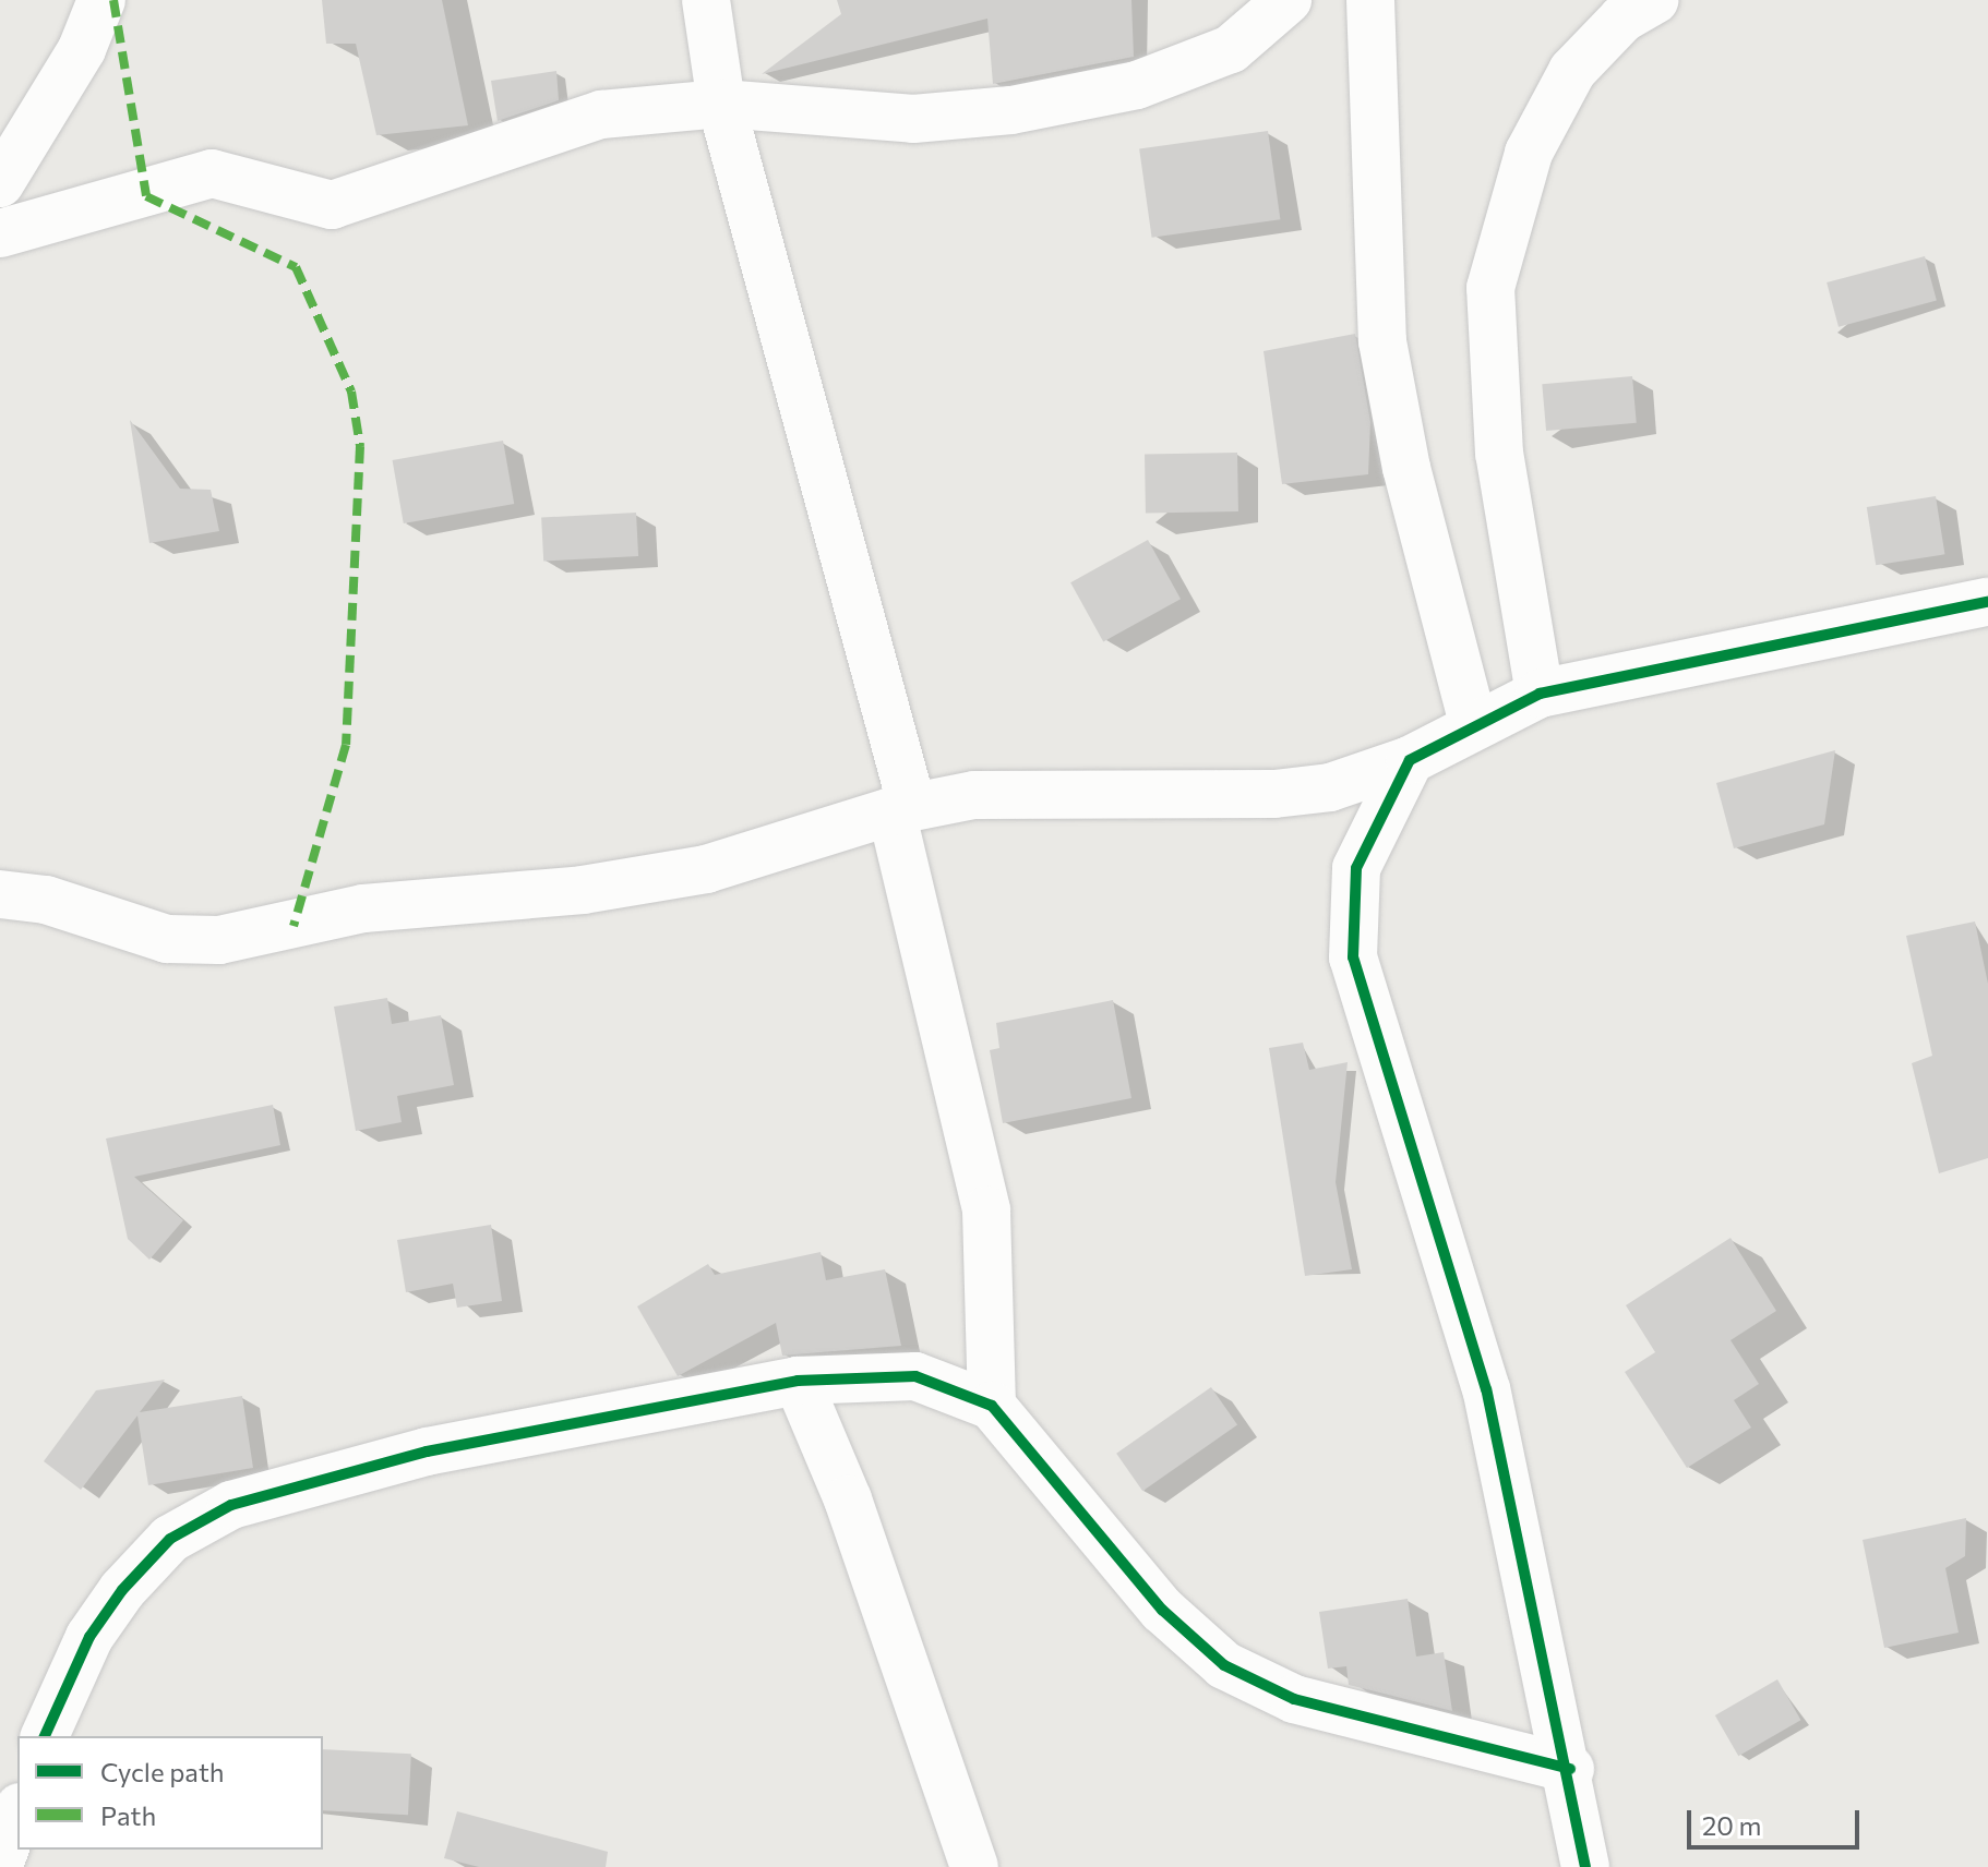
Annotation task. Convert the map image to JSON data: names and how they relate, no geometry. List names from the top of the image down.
{
  "legend": ["Cycle path", "Path"],
  "scale_bar": "20 m"
}
